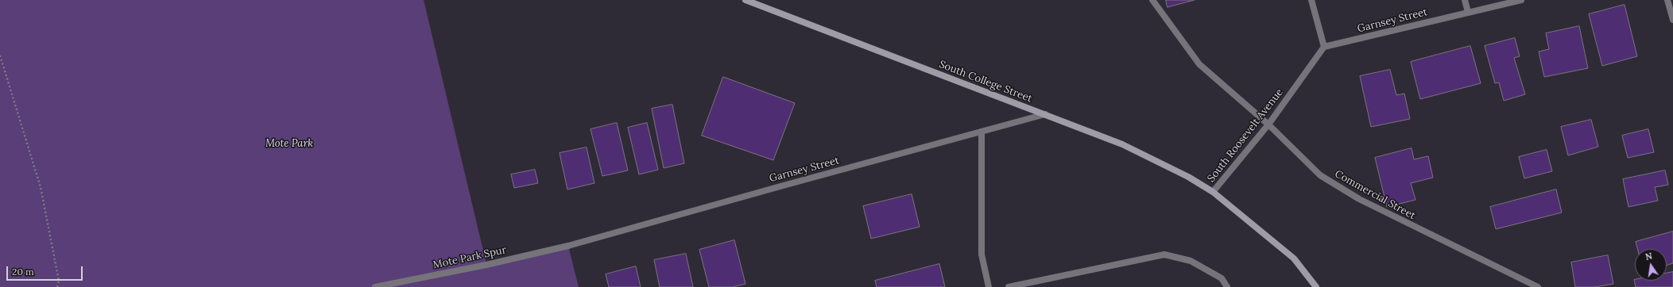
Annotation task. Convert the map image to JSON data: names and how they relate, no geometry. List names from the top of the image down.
{
  "streets": {
    "street": [
      "Garnsey Street",
      "South College Street",
      "South Roosevelt Avenue",
      "Commercial Street",
      "Mote Park Spur"
    ]
  },
  "crossings": [
    ["Garnsey Street", "South College Street"],
    ["Garnsey Street", "South Roosevelt Avenue"],
    ["Garnsey Street", "Mote Park Spur"],
    ["South College Street", "South Roosevelt Avenue"],
    ["South Roosevelt Avenue", "Commercial Street"]
  ],
  "parks": ["Mote Park"],
  "scale_bar": "20 m",
  "north": "top"
}
